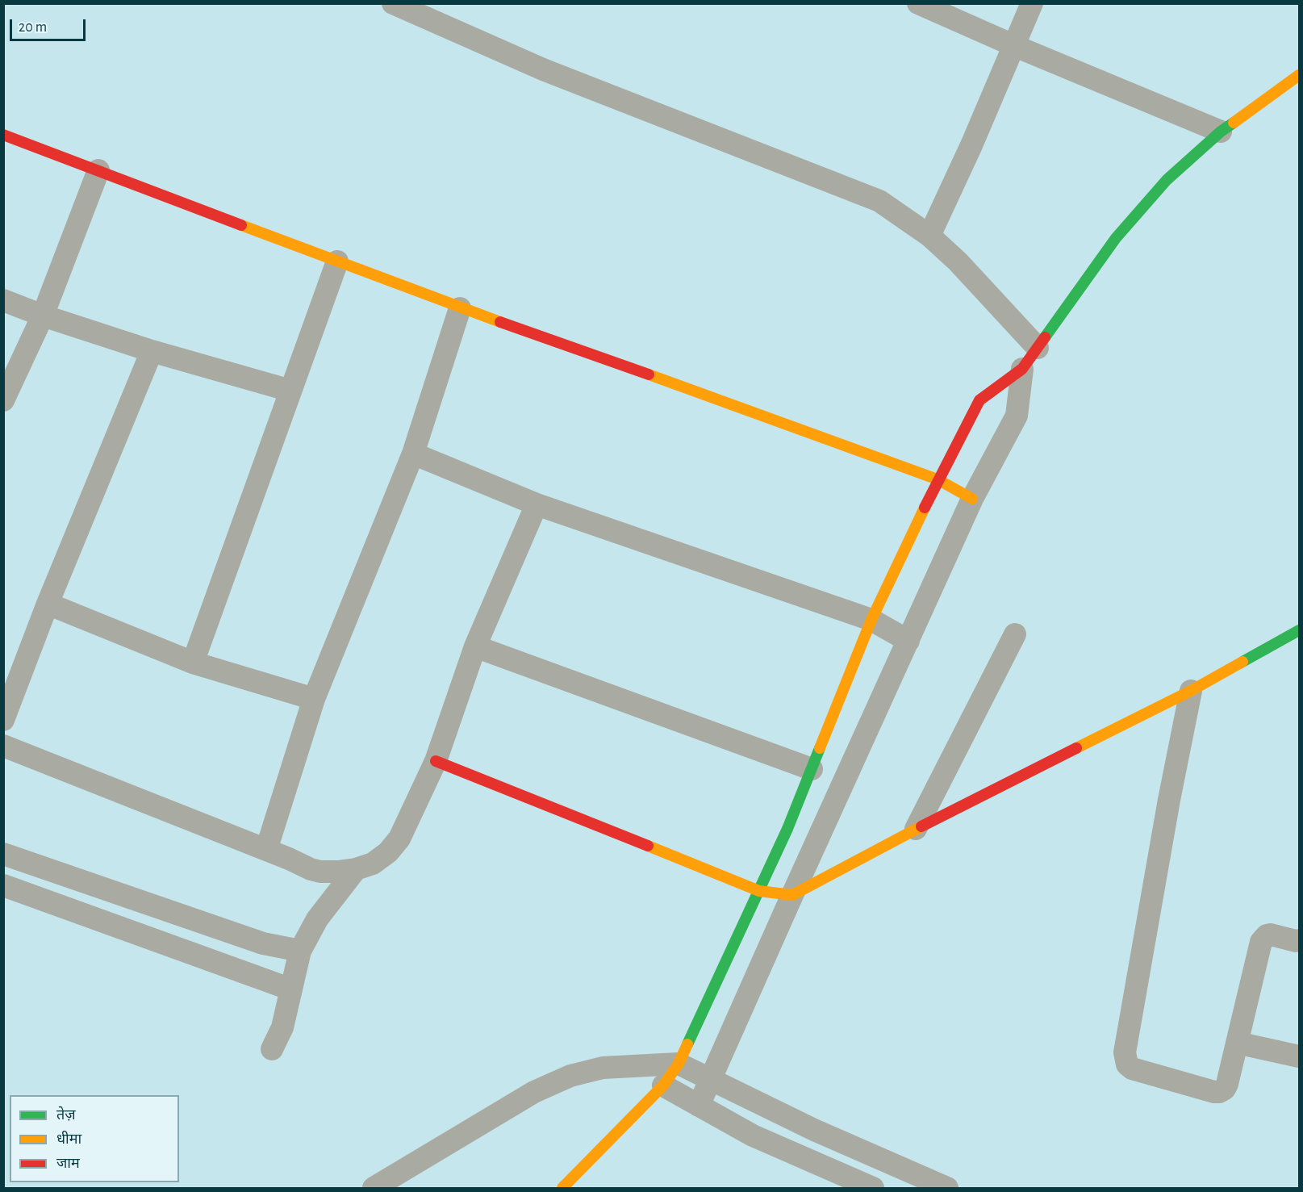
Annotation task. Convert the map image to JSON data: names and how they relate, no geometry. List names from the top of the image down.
{
  "legend": ["तेज़", "धीमा", "जाम"],
  "scale_bar": "20 m"
}
